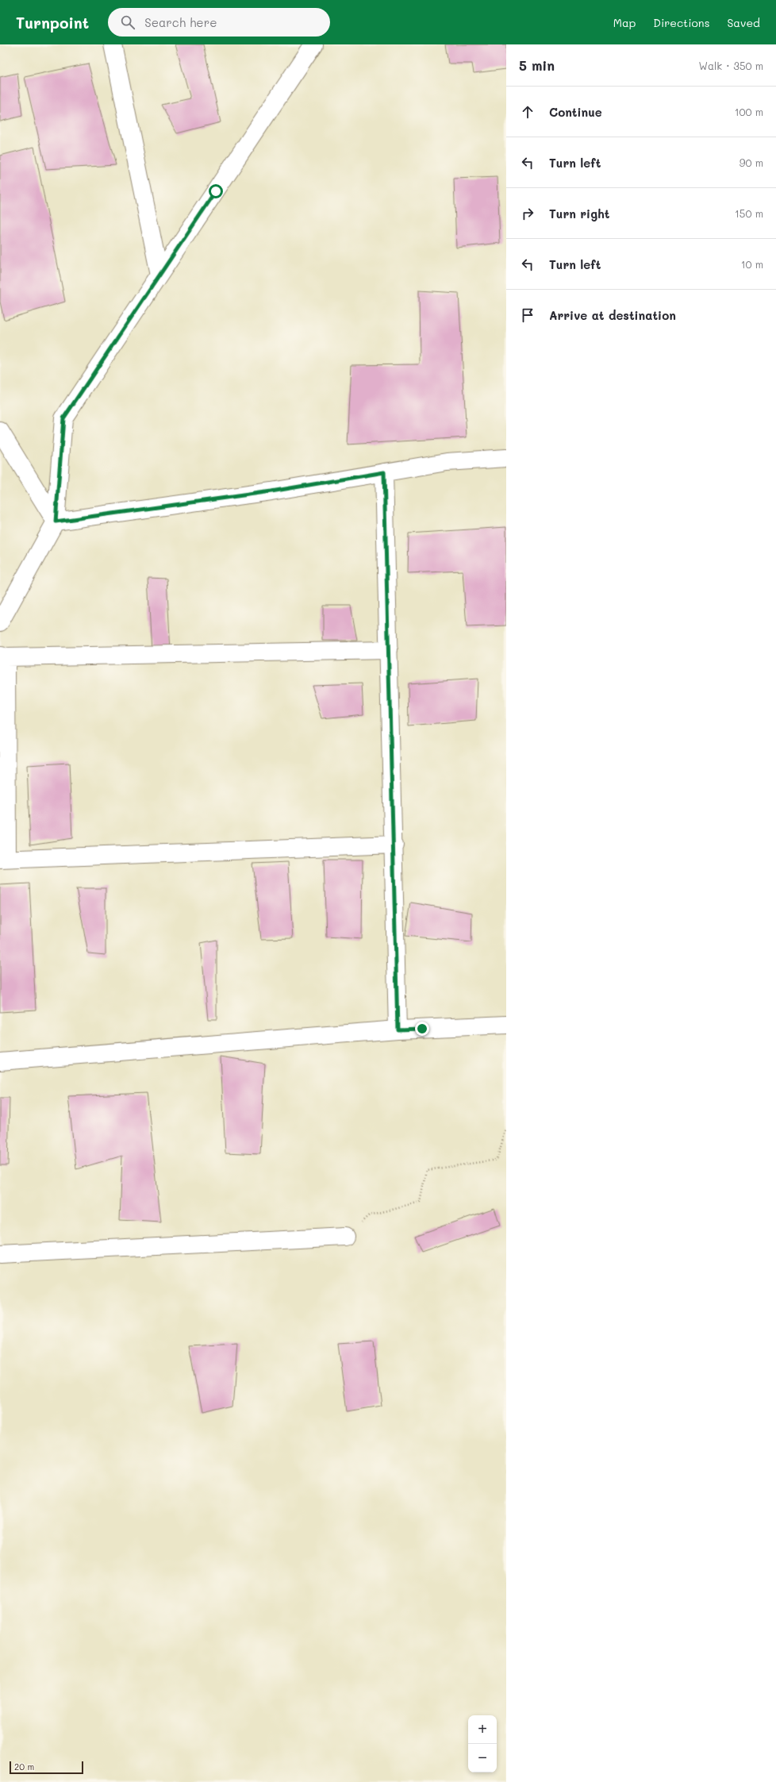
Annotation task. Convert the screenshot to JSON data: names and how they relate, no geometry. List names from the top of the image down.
{
  "scale_bar": "20 m",
  "page": {
    "header": "Turnpoint",
    "search": "Search here",
    "nav": ["Map", "Directions", "Saved"],
    "heading": ["5 min", "Walk · 350 m"],
    "list": [
      ["Continue", "100 m"],
      ["Turn left", "90 m"],
      ["Turn right", "150 m"],
      ["Turn left", "10 m"],
      "Arrive at destination"
    ],
    "map_buttons": ["+", "−"],
    "scale": "20 m"
  }
}
